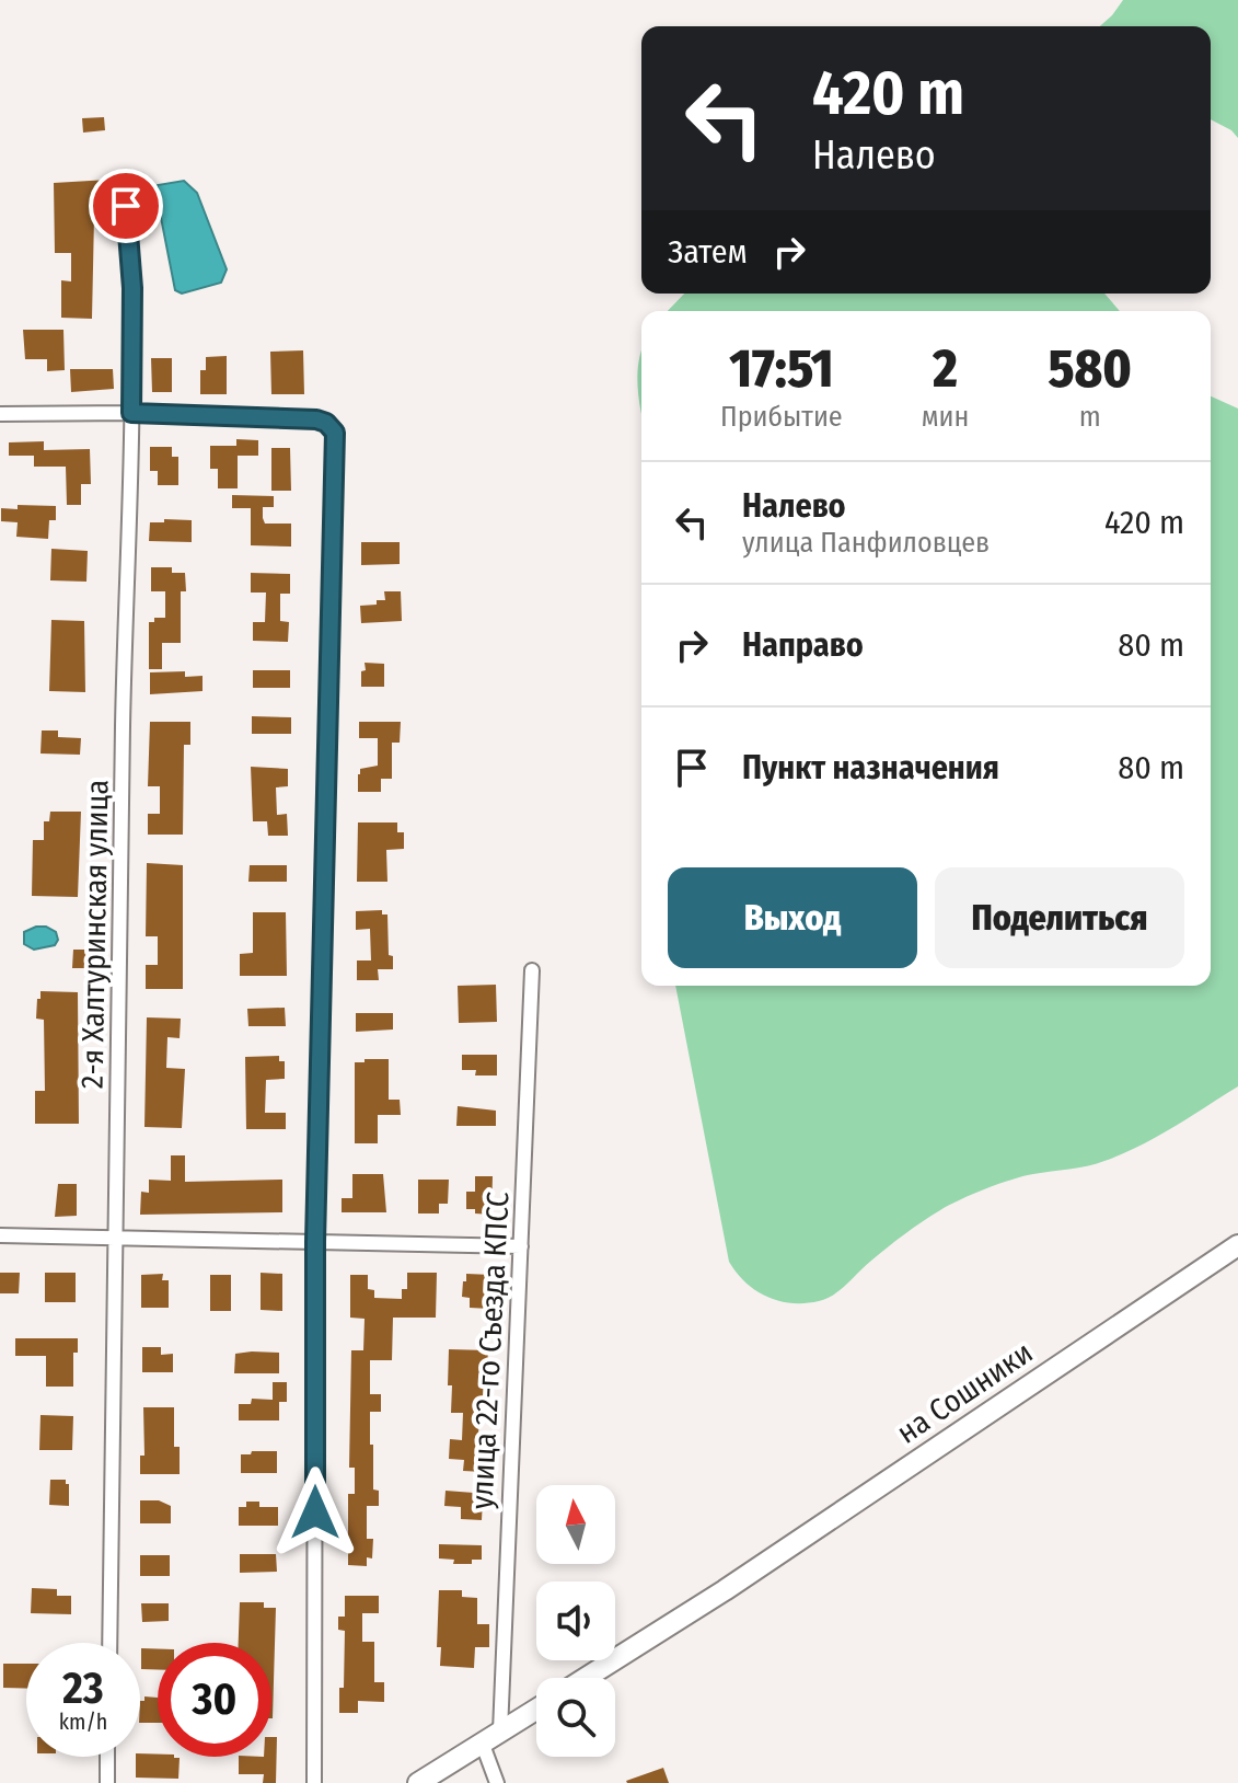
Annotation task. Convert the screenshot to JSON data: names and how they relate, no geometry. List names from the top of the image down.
{
  "streets": {
    "street": ["2-я Халтуринская улица", "улица 22-го Съезда КПСС", "на Сошники"]
  },
  "north": "top",
  "page": {
    "turn": ["420 m", "Налево"],
    "then": "Затем",
    "eta": [
      "17:51",
      "Прибытие",
      "2",
      "мин",
      "580",
      "m"
    ],
    "list": [
      {
        "name": "Налево",
        "note": "улица Панфиловцев",
        "value": "420 m"
      },
      {
        "name": "Направо",
        "value": "80 m"
      },
      {
        "name": "Пункт назначения",
        "value": "80 m"
      }
    ],
    "buttons": ["Выход", "Поделиться"],
    "speed": "23 km/h",
    "limit": "30"
  }
}
